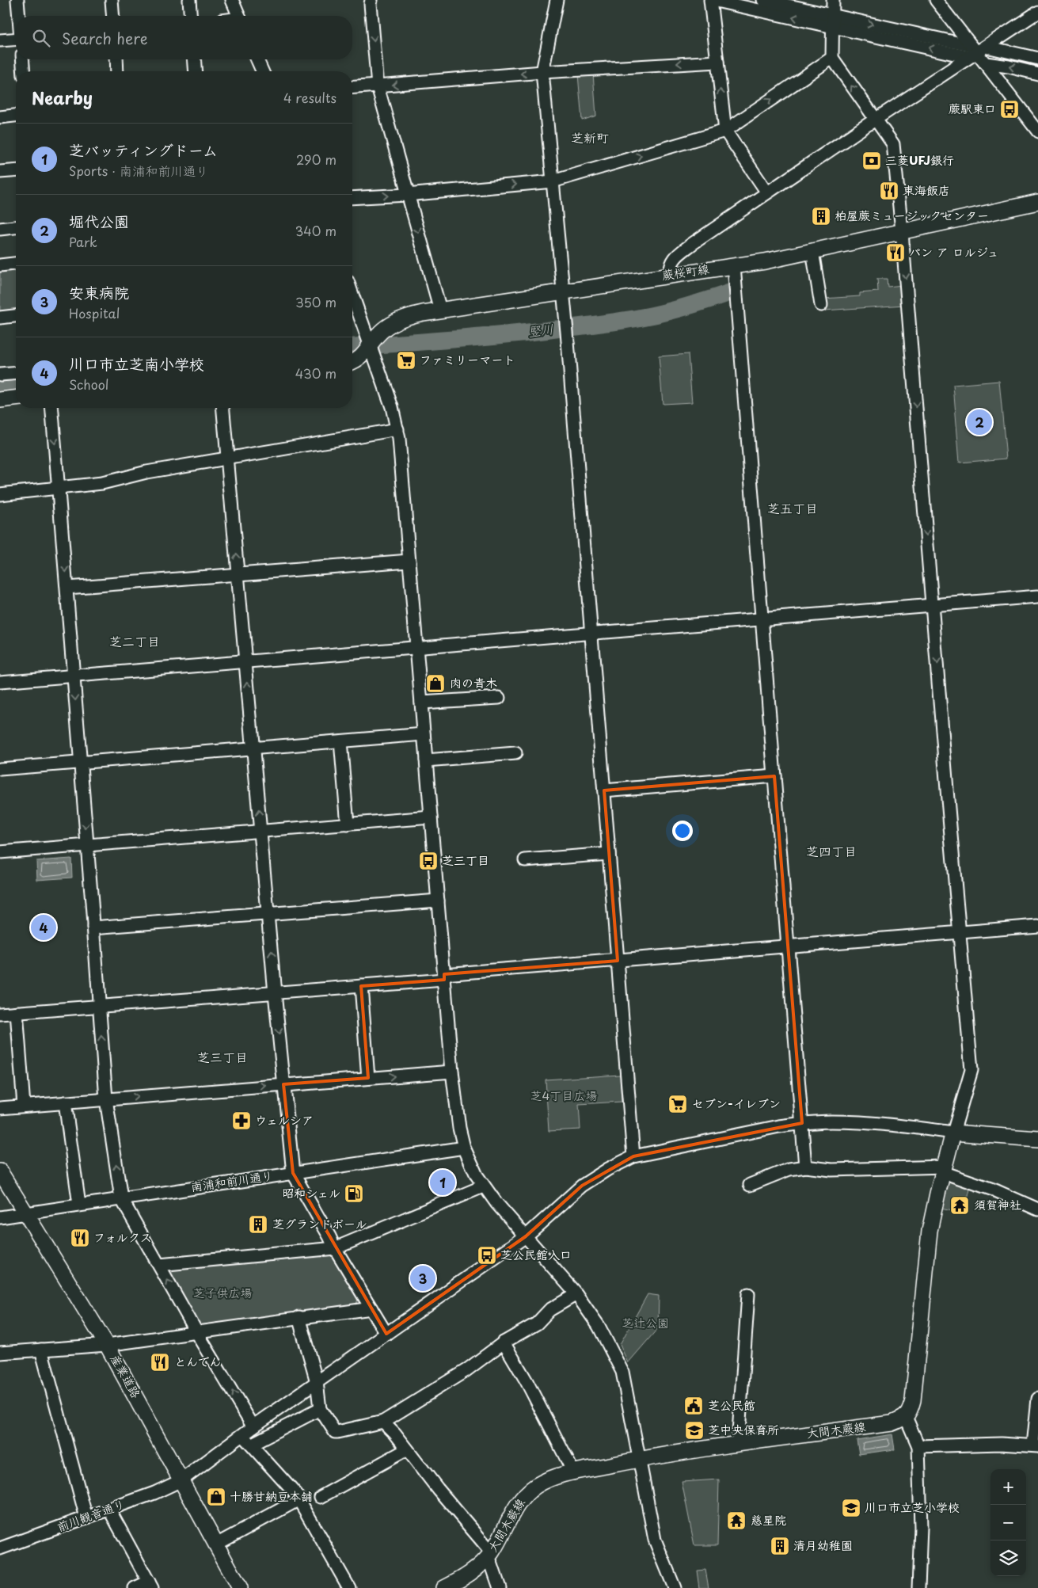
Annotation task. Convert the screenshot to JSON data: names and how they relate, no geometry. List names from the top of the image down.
{
  "streets": {
    "main road": ["蕨桜町線", "産業道路", "大間木蕨線"],
    "street": ["南浦和前川通り", "前川観音通り"]
  },
  "crossings": [
    ["南浦和前川通り", "産業道路"],
    ["産業道路", "前川観音通り"]
  ],
  "districts": [
    "芝新町",
    "芝五丁目",
    "芝二丁目",
    "芝四丁目",
    "芝三丁目"
  ],
  "water": ["竪川"],
  "parks": ["芝4丁目広場", "芝子供広場", "芝辻公園"],
  "places": {
    "bus stop": ["蕨駅東口", "芝三丁目", "芝公民館入口"],
    "bank": ["三菱UFJ銀行"],
    "restaurant": [
      "東海飯店",
      "パン ア ロルジュ",
      "フォルクス",
      "とんでん"
    ],
    "building": ["柏屋蕨ミュージックセンター", "芝グランドボール", "清月幼稚園"],
    "supermarket": ["ファミリーマート", "セブン-イレブン"],
    "shop": ["肉の青木", "十勝甘納豆本舗"],
    "pharmacy": ["ウェルシア"],
    "fuel station": ["昭和シェル"],
    "temple": ["須賀神社", "慈星院"],
    "public building": ["芝公民館"],
    "school or university": ["芝中央保育所", "川口市立芝小学校"]
  },
  "page": {
    "search": "Search here",
    "heading": ["Nearby", "4 results"],
    "list": [
      {
        "mark": "1",
        "name": "芝バッティングドーム",
        "note": "Sports · 南浦和前川通り",
        "value": "290 m"
      },
      {
        "mark": "2",
        "name": "堀代公園",
        "note": "Park",
        "value": "340 m"
      },
      {
        "mark": "3",
        "name": "安東病院",
        "note": "Hospital",
        "value": "350 m"
      },
      {
        "mark": "4",
        "name": "川口市立芝南小学校",
        "note": "School",
        "value": "430 m"
      }
    ],
    "pins": [
      "2",
      "4",
      "1",
      "3"
    ],
    "map_buttons": ["+", "−"]
  }
}
